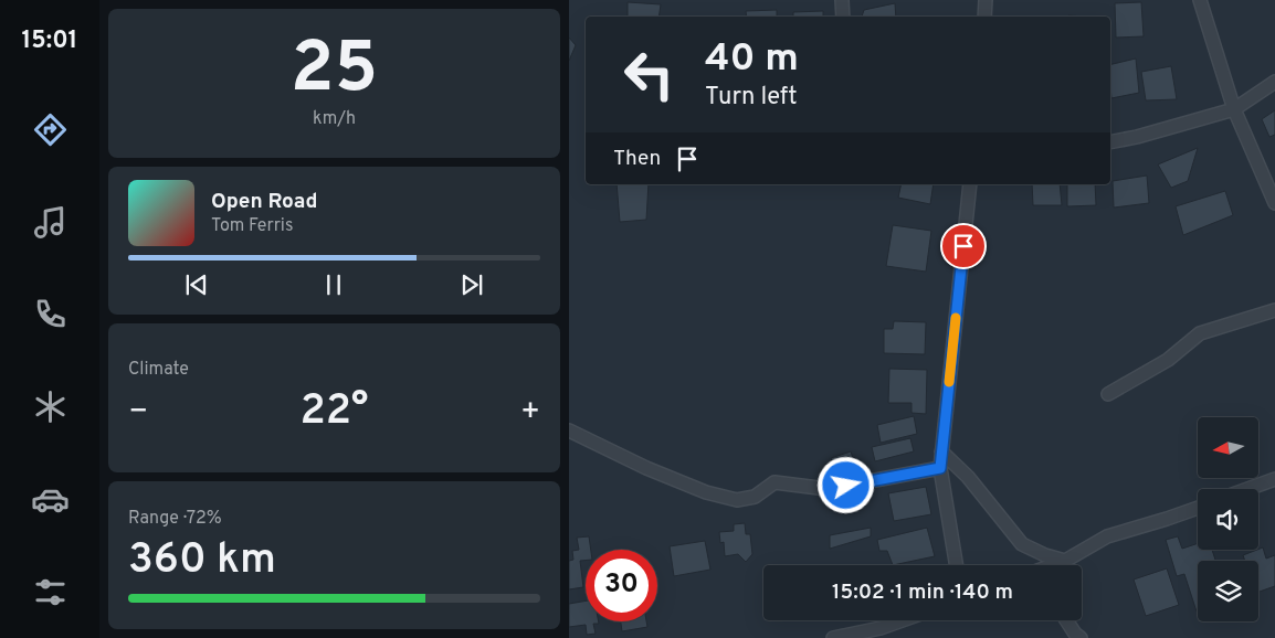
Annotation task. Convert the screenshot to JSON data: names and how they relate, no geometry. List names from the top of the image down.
{
  "north": "left",
  "page": {
    "tabs": "15:01",
    "tile": [
      ["25", "km/h"],
      "Climate",
      ["Range · 72%", "360 km"]
    ],
    "turn": ["40 m", "Turn left"],
    "then": "Then",
    "song": ["Open Road", "Tom Ferris"],
    "heat": ["−", "22°", "+"],
    "limit": "30",
    "trip": "15:02 · 1 min · 140 m"
  }
}
